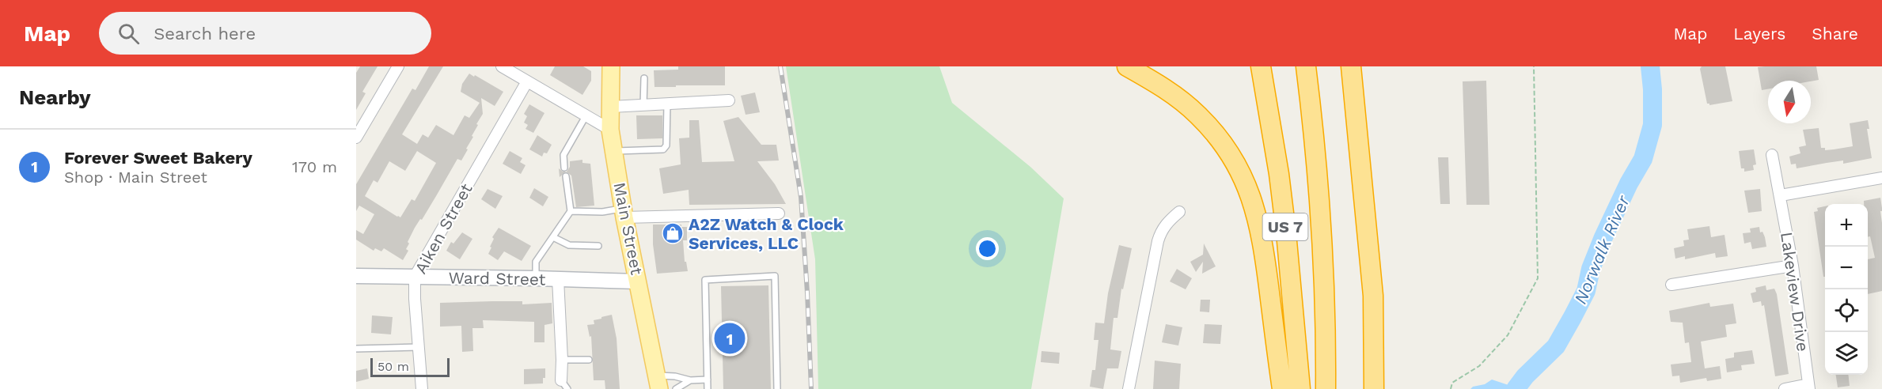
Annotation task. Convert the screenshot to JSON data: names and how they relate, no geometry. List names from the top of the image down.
{
  "streets": {
    "highway": ["US 7"],
    "main road": ["Main Street", "Ward Street"],
    "street": ["Aiken Street", "Lakeview Drive"]
  },
  "crossings": [
    ["Aiken Street", "Ward Street"],
    ["Main Street", "Ward Street"]
  ],
  "water": ["Norwalk River"],
  "places": {
    "shop": ["A2Z Watch & Clock Services, LLC"]
  },
  "scale_bar": "50 m",
  "north": "bottom",
  "page": {
    "header": "Map",
    "search": "Search here",
    "nav": ["Map", "Layers", "Share"],
    "heading": "Nearby",
    "list": [
      {
        "mark": "1",
        "name": "Forever Sweet Bakery",
        "note": "Shop · Main Street",
        "value": "170 m"
      }
    ],
    "map_buttons": ["+", "−"],
    "pins": "1",
    "scale": "50 m"
  }
}
